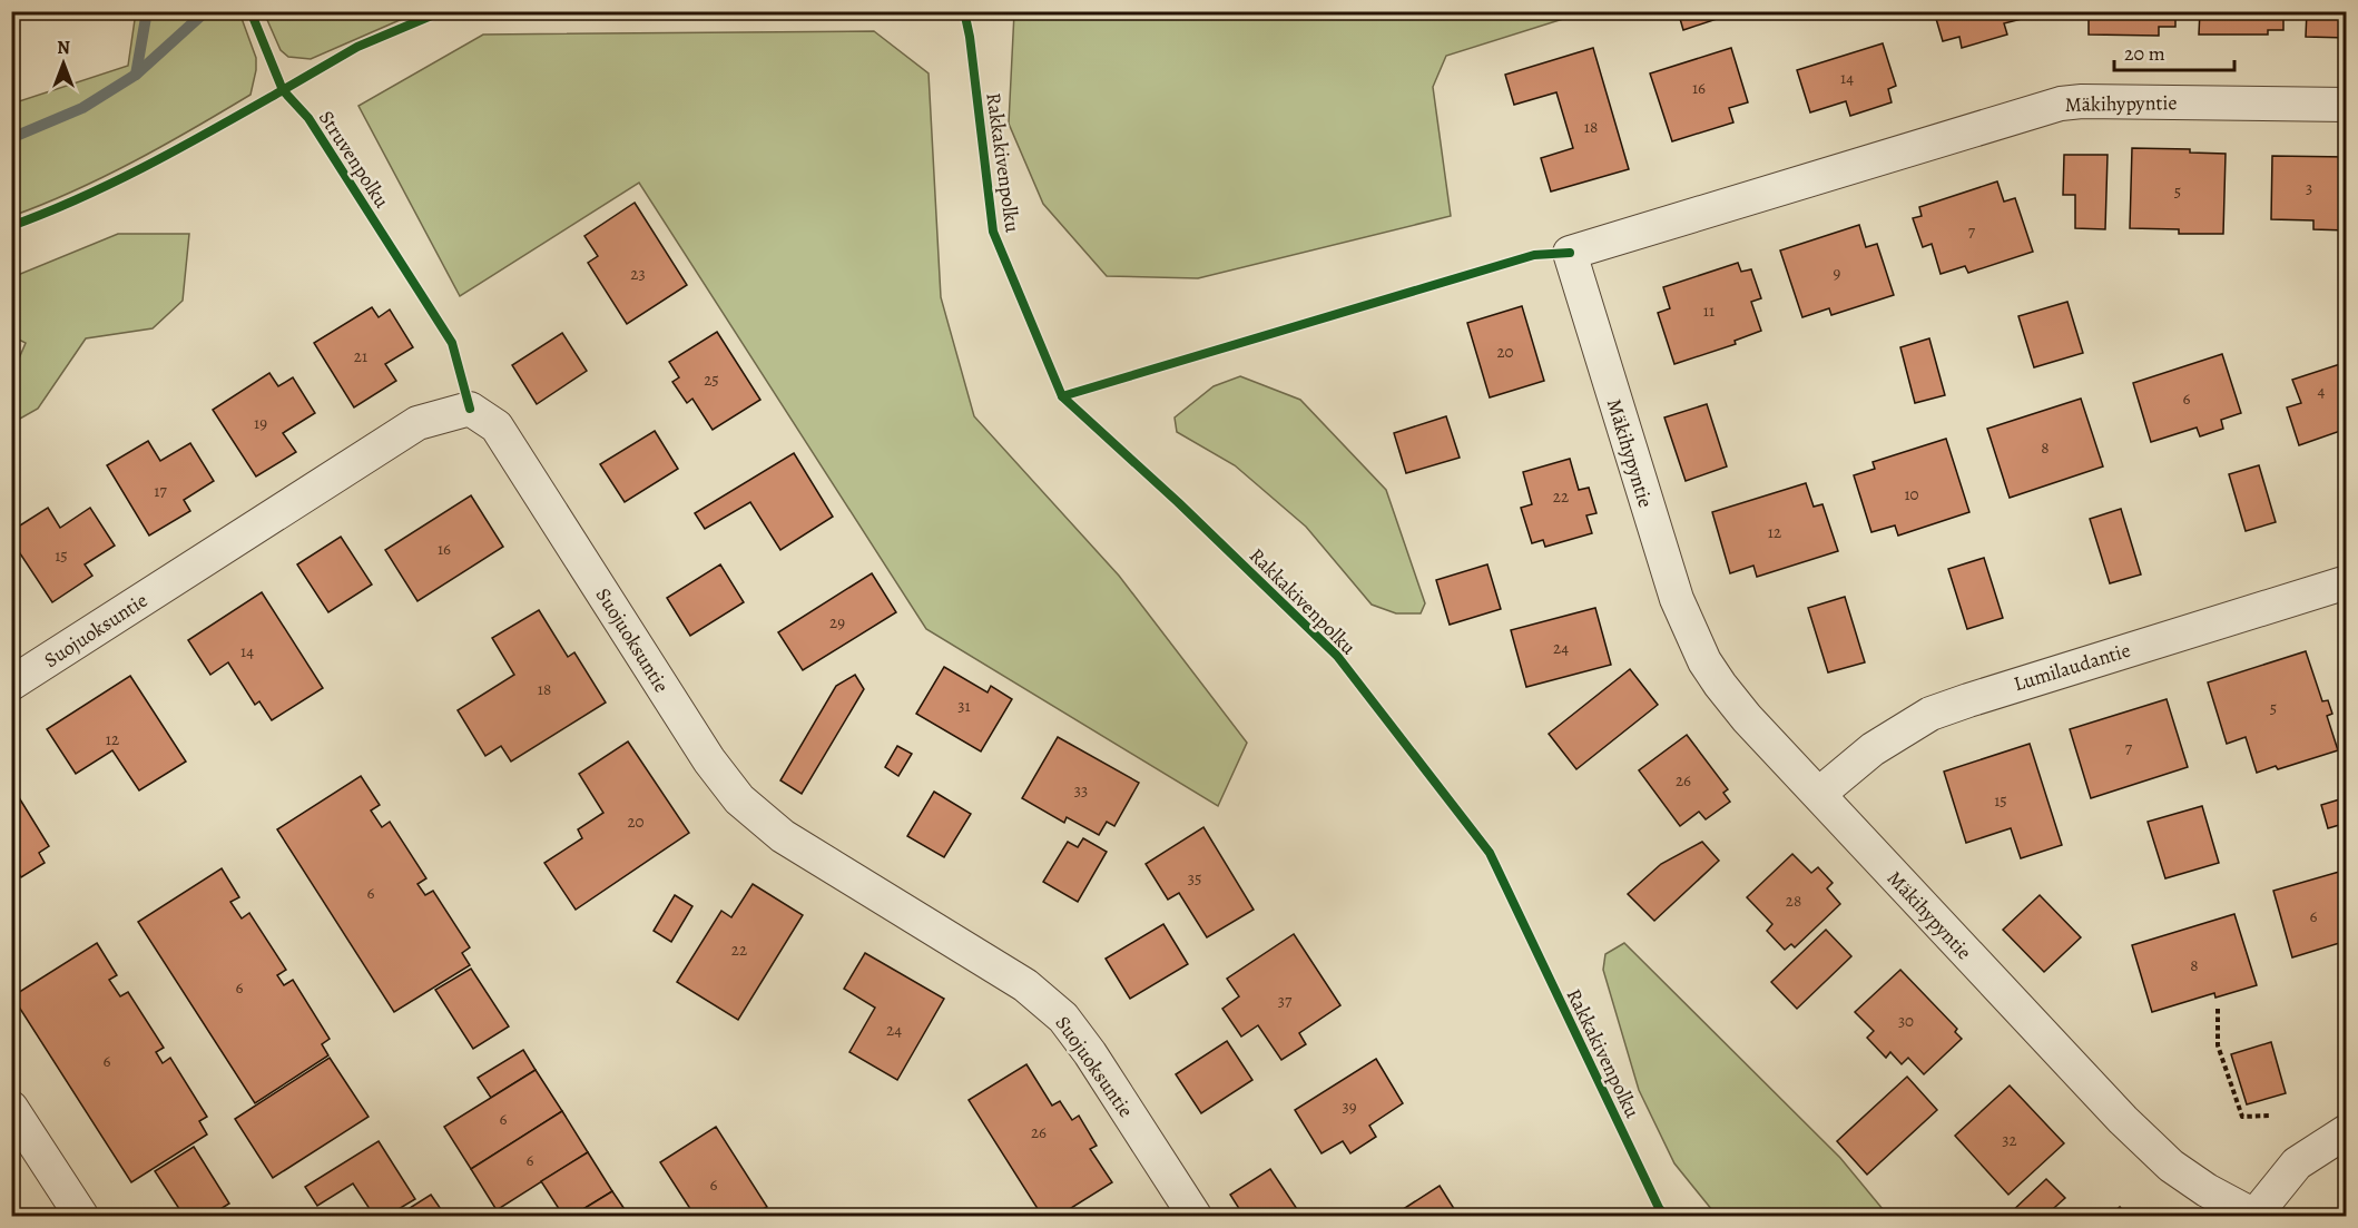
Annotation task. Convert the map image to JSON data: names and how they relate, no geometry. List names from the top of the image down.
{
  "streets": {
    "street": ["Mäkihypyntie", "Suojuoksuntie", "Lumilaudantie"],
    "cycle path": ["Struvenpolku", "Rakkakivenpolku"]
  },
  "crossings": [
    ["Mäkihypyntie", "Lumilaudantie"]
  ],
  "house_numbers": [
    "14",
    "16",
    "18",
    "3",
    "5",
    "7",
    "9",
    "23",
    "11",
    "20",
    "21",
    "25",
    "4",
    "6",
    "19",
    "8",
    "17",
    "10",
    "22",
    "12",
    "16",
    "15",
    "29",
    "24",
    "14",
    "18",
    "31",
    "5",
    "12",
    "7",
    "26",
    "33",
    "15",
    "20",
    "35",
    "6",
    "28",
    "6",
    "22",
    "8",
    "6",
    "37",
    "30",
    "24",
    "6",
    "39",
    "6",
    "26",
    "32",
    "6",
    "6"
  ],
  "scale_bar": "20 m",
  "north": "top"
}
